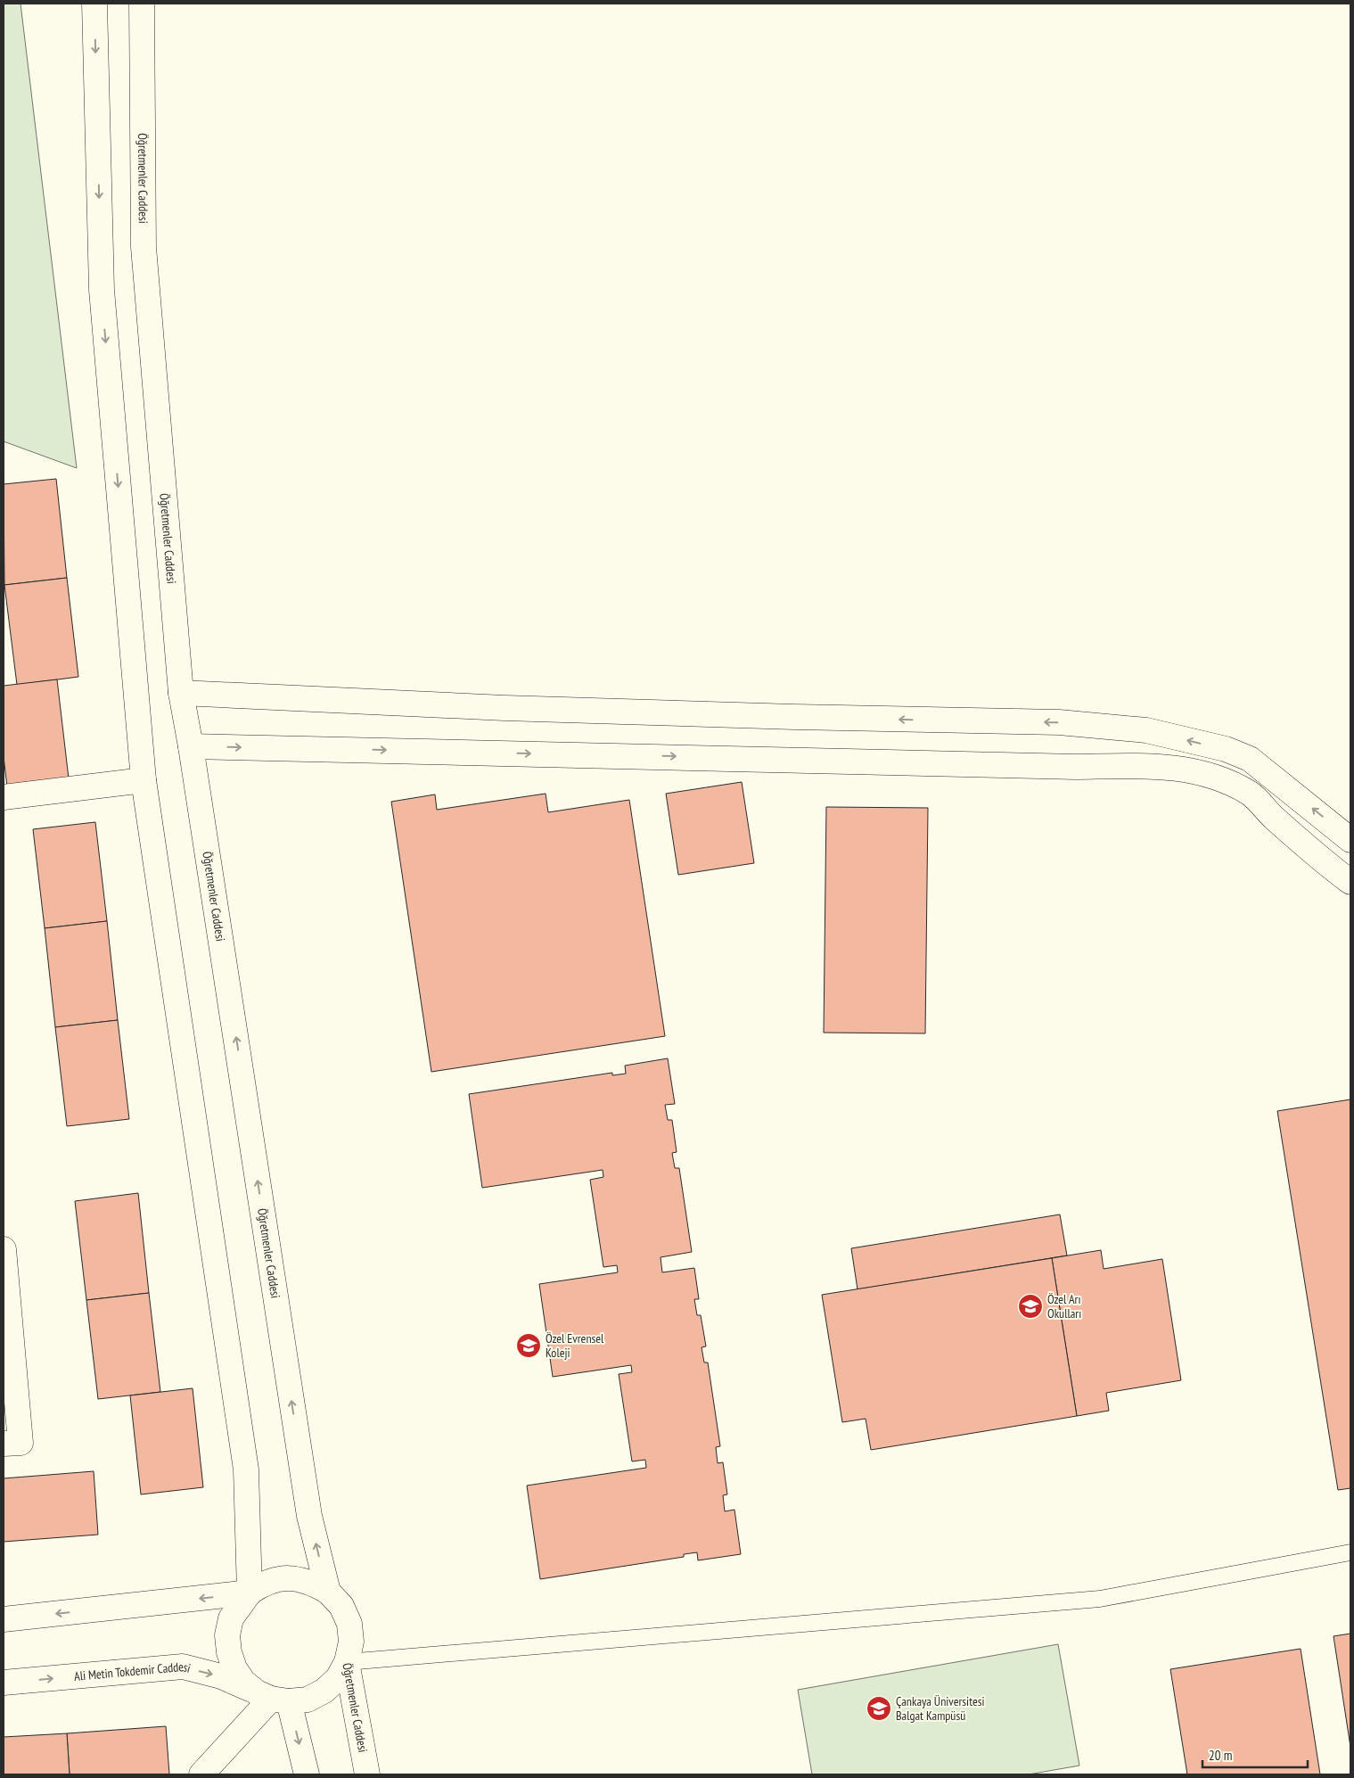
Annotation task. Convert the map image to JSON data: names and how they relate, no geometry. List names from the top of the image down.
{
  "streets": {
    "main road": ["Öğretmenler Caddesi", "Ali Metin Tokdemir Caddesi"]
  },
  "crossings": [
    ["Öğretmenler Caddesi", "Ali Metin Tokdemir Caddesi"]
  ],
  "places": {
    "school or university": ["Özel Arı Okulları", "Özel Evrensel Koleji", "Çankaya Üniversitesi Balgat Kampüsü"]
  },
  "scale_bar": "20 m"
}
